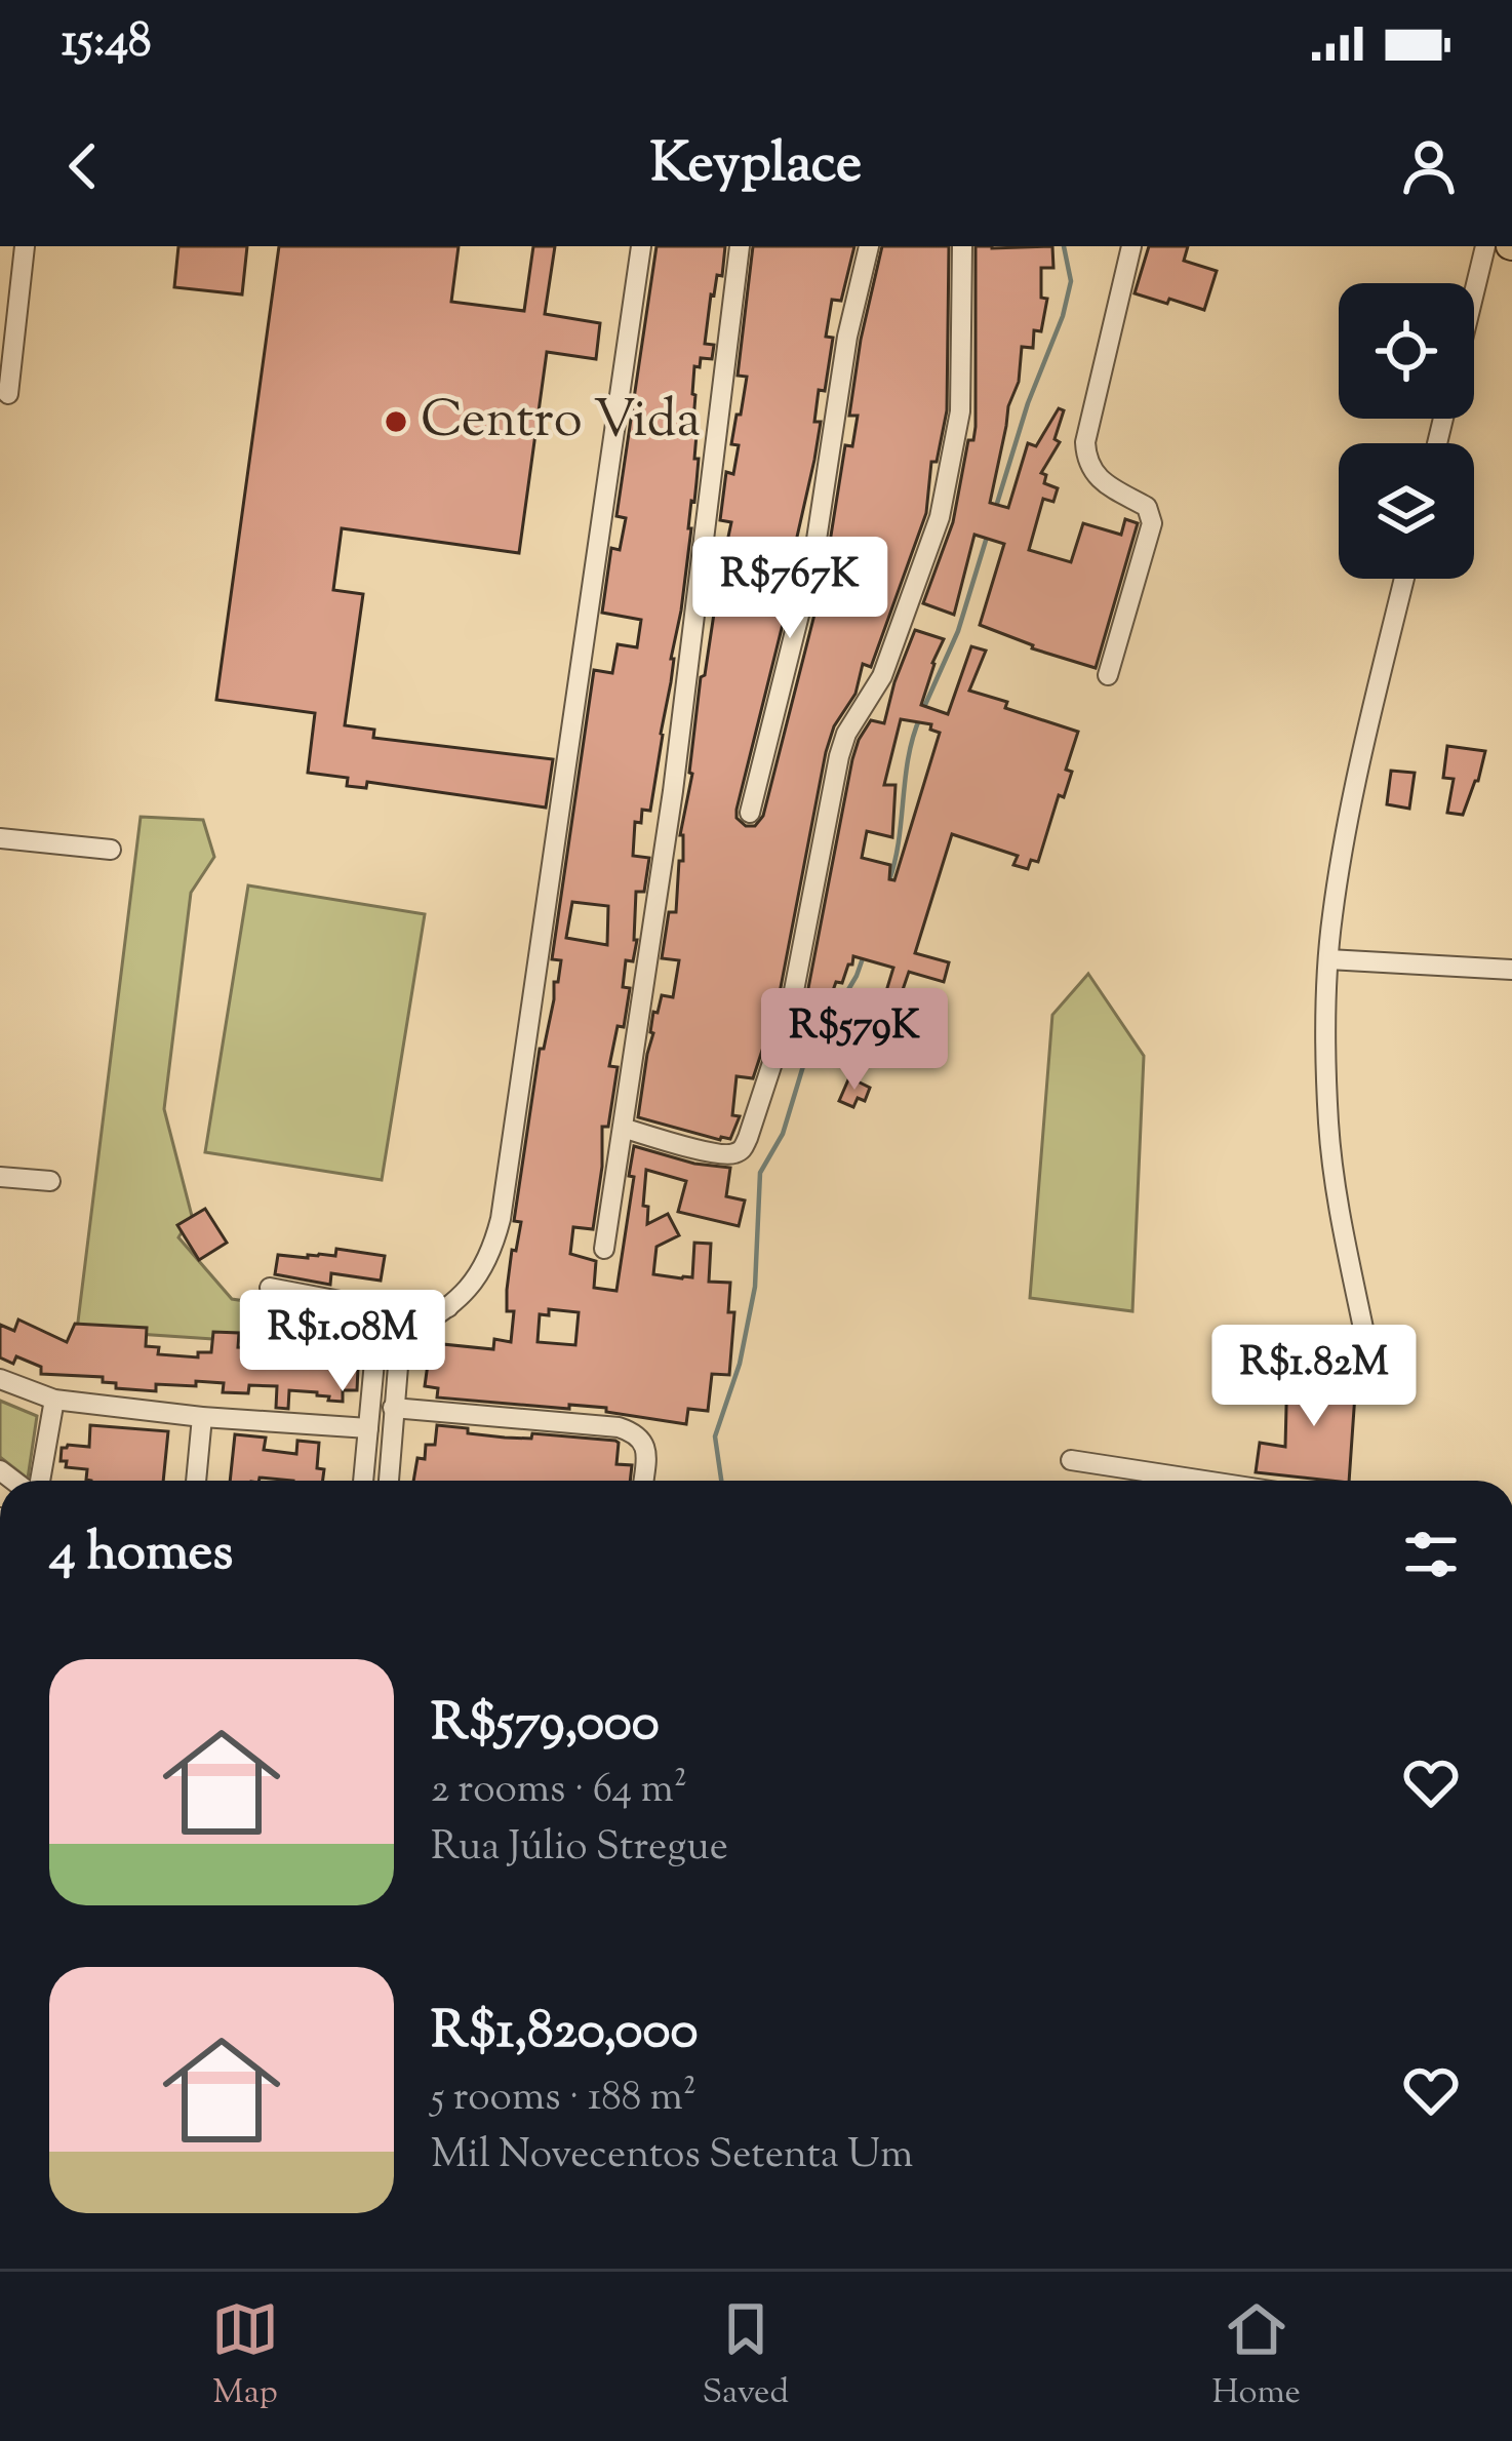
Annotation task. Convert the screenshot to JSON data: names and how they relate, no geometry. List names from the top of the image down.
{
  "places": ["Centro Vida"],
  "page": {
    "status": "15:48",
    "header": "Keyplace",
    "price": [
      "R$767K",
      "R$579K",
      "R$1.08M",
      "R$1.82M"
    ],
    "heading": "4 homes",
    "list": [
      {
        "name": "R$579,000",
        "note": "2 rooms · 64 m² · Rua Júlio Stregue"
      },
      {
        "name": "R$1,820,000",
        "note": "5 rooms · 188 m² · Mil Novecentos Setenta Um"
      }
    ],
    "tabs": ["Map", "Saved", "Home"]
  }
}
